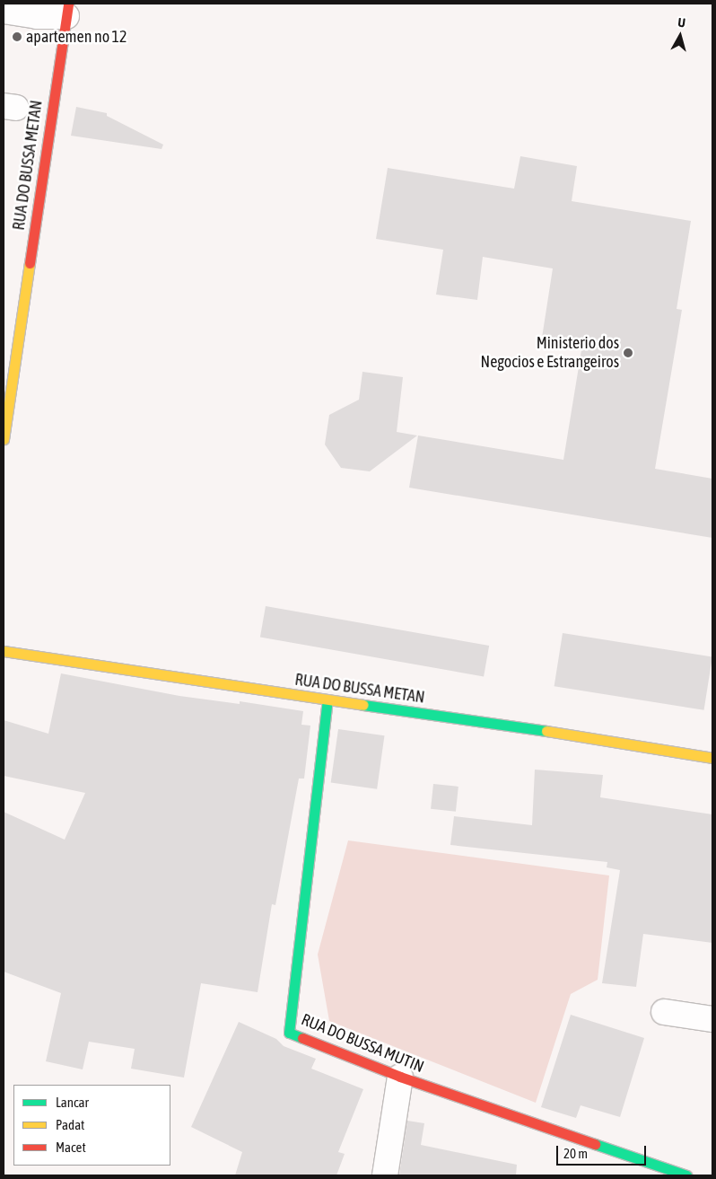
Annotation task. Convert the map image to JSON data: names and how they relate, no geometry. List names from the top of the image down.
{
  "streets": {
    "street": ["RUA DO BUSSA METAN", "RUA DO BUSSA MUTIN"]
  },
  "crossings": [
    ["RUA DO BUSSA METAN", "RUA DO BUSSA MUTIN"]
  ],
  "places": ["apartemen no 12", "Ministerio dos Negocios e Estrangeiros"],
  "legend": ["Lancar", "Padat", "Macet"],
  "scale_bar": "20 m",
  "north": "top"
}
